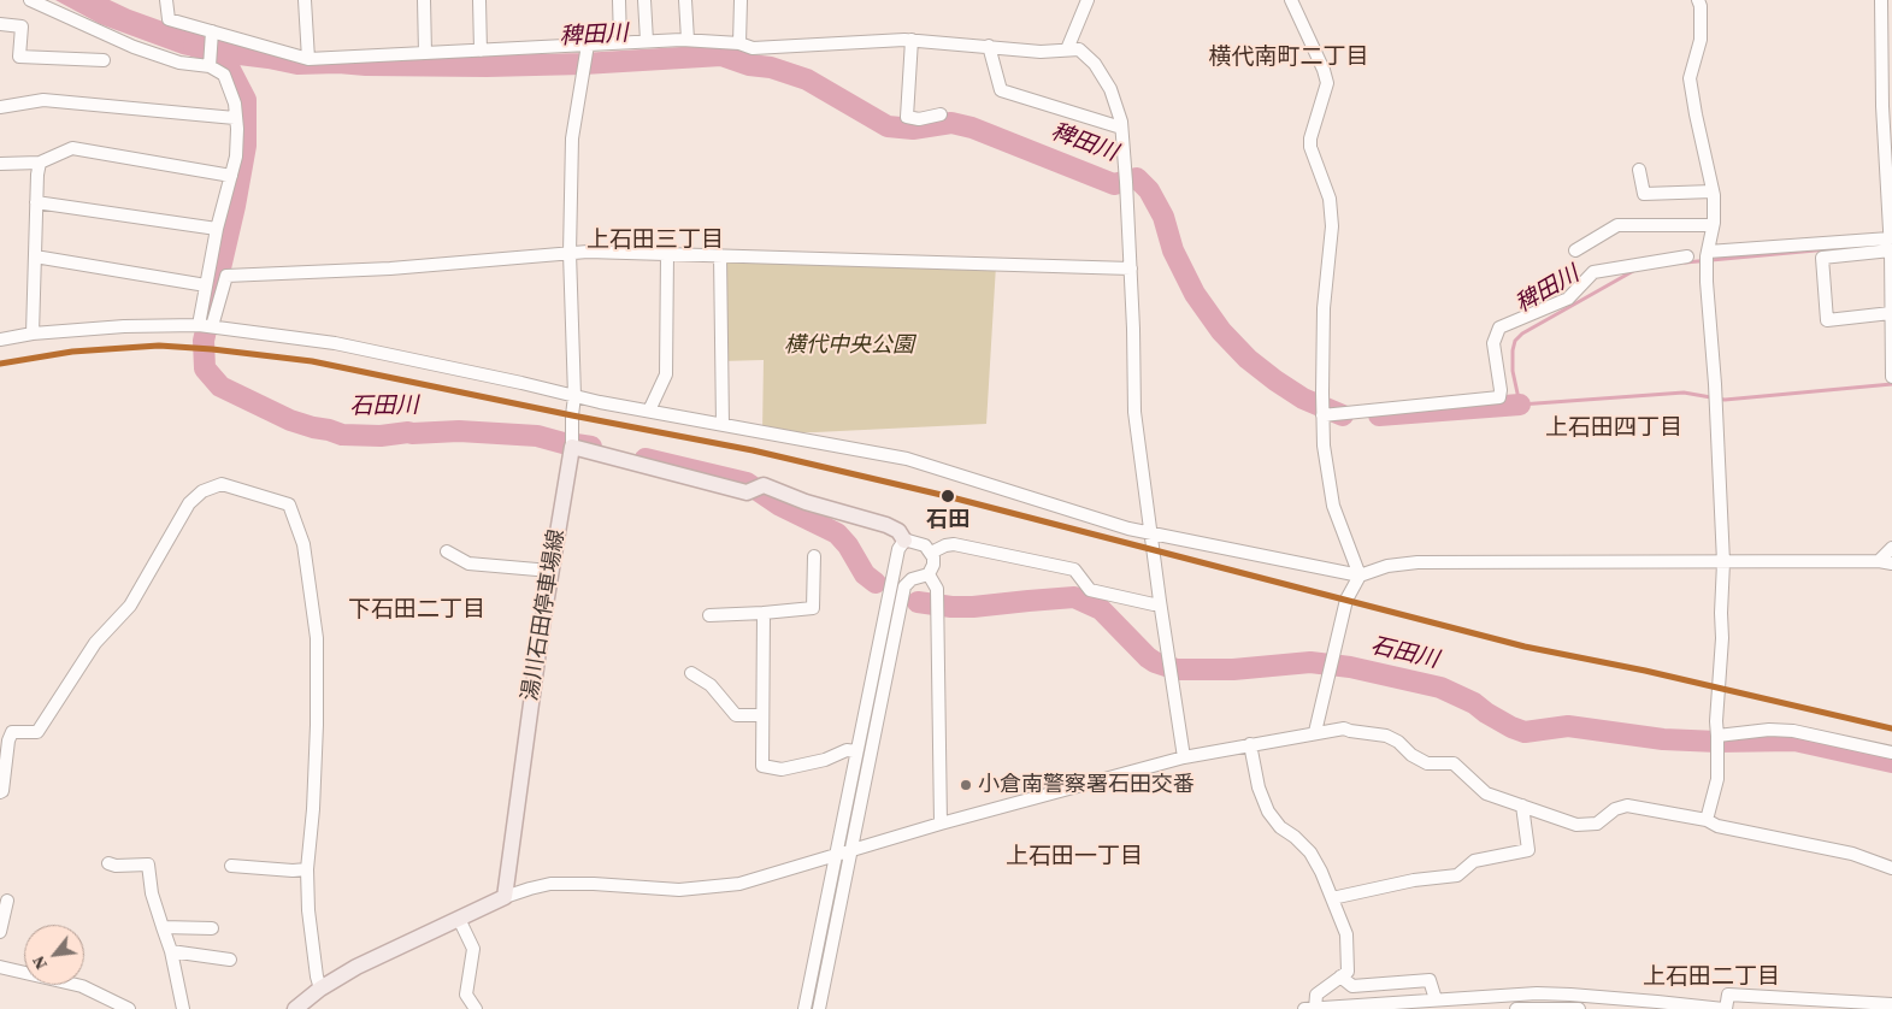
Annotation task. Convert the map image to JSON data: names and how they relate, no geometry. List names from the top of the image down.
{
  "streets": {
    "main road": ["湯川石田停車場線"]
  },
  "districts": [
    "横代南町二丁目",
    "上石田三丁目",
    "上石田四丁目",
    "下石田二丁目",
    "上石田一丁目",
    "上石田二丁目"
  ],
  "water": ["稗田川", "石田川"],
  "parks": ["横代中央公園"],
  "places": ["石田", "小倉南警察署石田交番"],
  "north": "bottom left"
}
